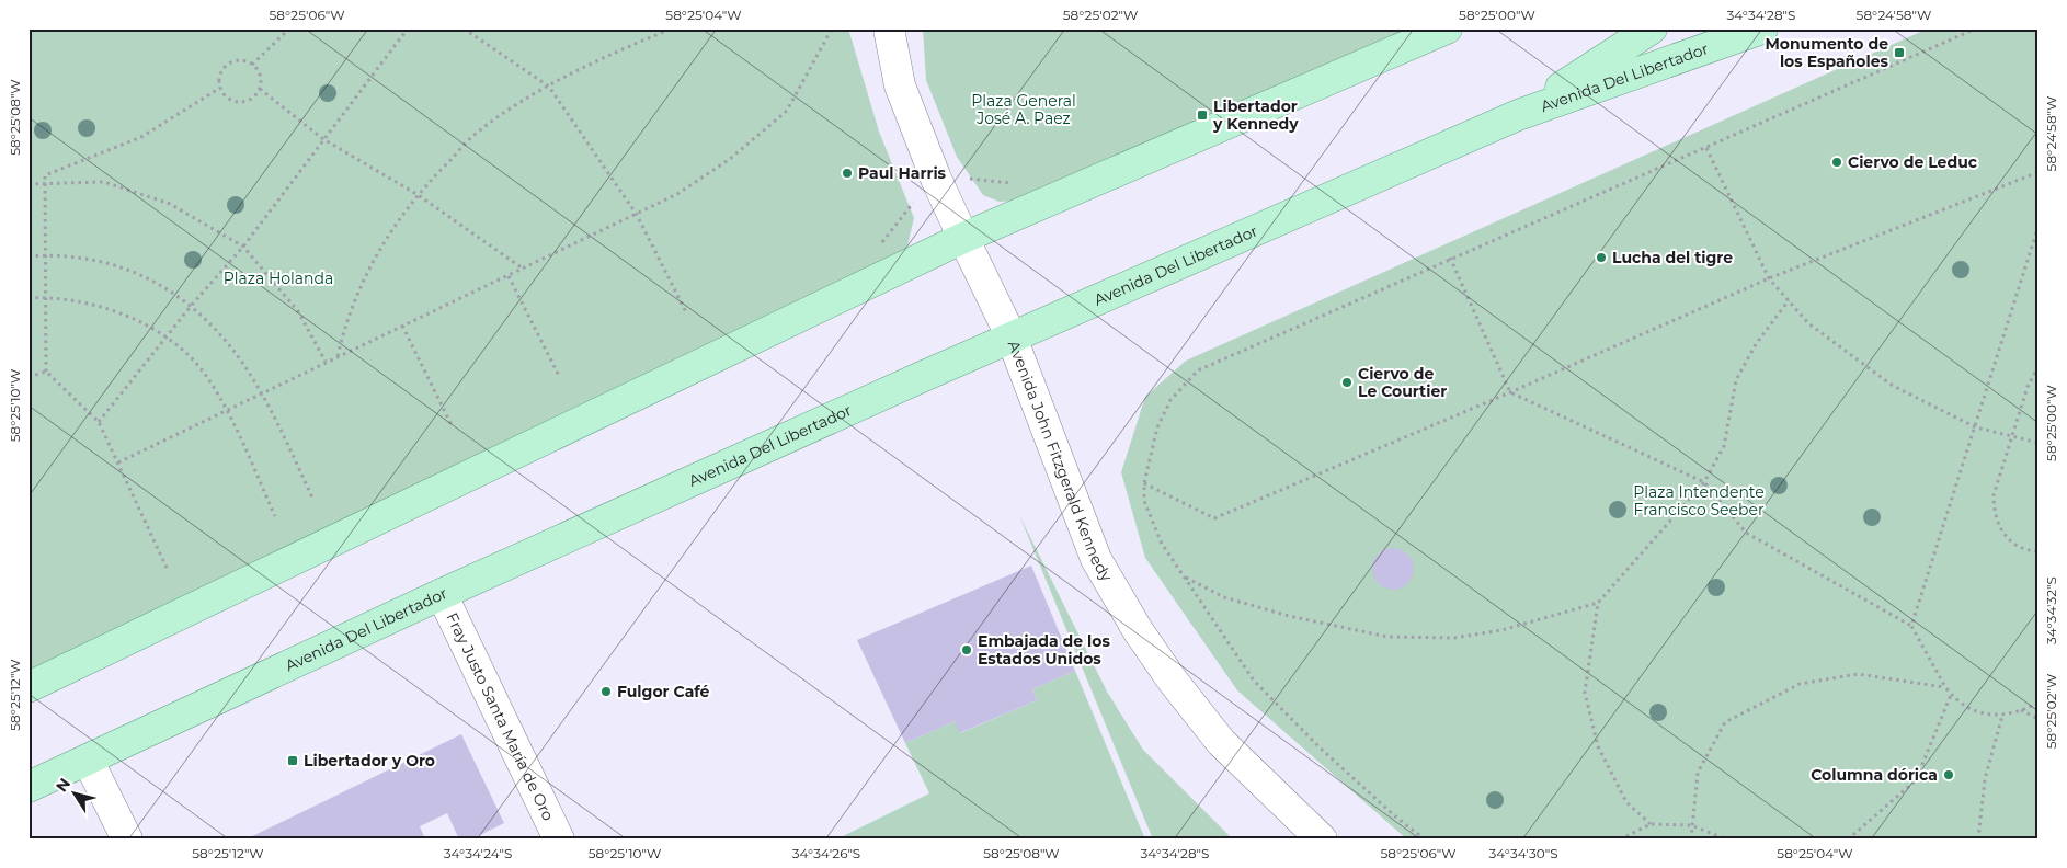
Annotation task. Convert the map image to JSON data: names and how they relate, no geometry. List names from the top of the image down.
{
  "streets": {
    "main road": ["Avenida Del Libertador", "Avenida John Fitzgerald Kennedy", "Fray Justo Santa María de Oro"]
  },
  "crossings": [
    ["Avenida Del Libertador", "Avenida John Fitzgerald Kennedy"],
    ["Avenida Del Libertador", "Fray Justo Santa María de Oro"]
  ],
  "parks": ["Plaza General José A. Paez", "Plaza Holanda", "Plaza Intendente Francisco Seeber"],
  "places": {
    "transit": ["Monumento de los Españoles", "Libertador y Kennedy", "Libertador y Oro"],
    "other": [
      "Ciervo de Leduc",
      "Paul Harris",
      "Lucha del tigre",
      "Ciervo de Le Courtier",
      "Embajada de los Estados Unidos",
      "Fulgor Café",
      "Columna dórica"
    ]
  },
  "north": "top left",
  "coordinates": [
    "58°25'06\"W",
    "58°25'04\"W",
    "58°25'02\"W",
    "58°25'00\"W",
    "34°34'28\"S",
    "58°24'58\"W",
    "58°25'08\"W",
    "58°25'10\"W",
    "34°34'32\"S",
    "58°25'12\"W",
    "34°34'24\"S",
    "34°34'26\"S",
    "34°34'30\"S"
  ]
}
